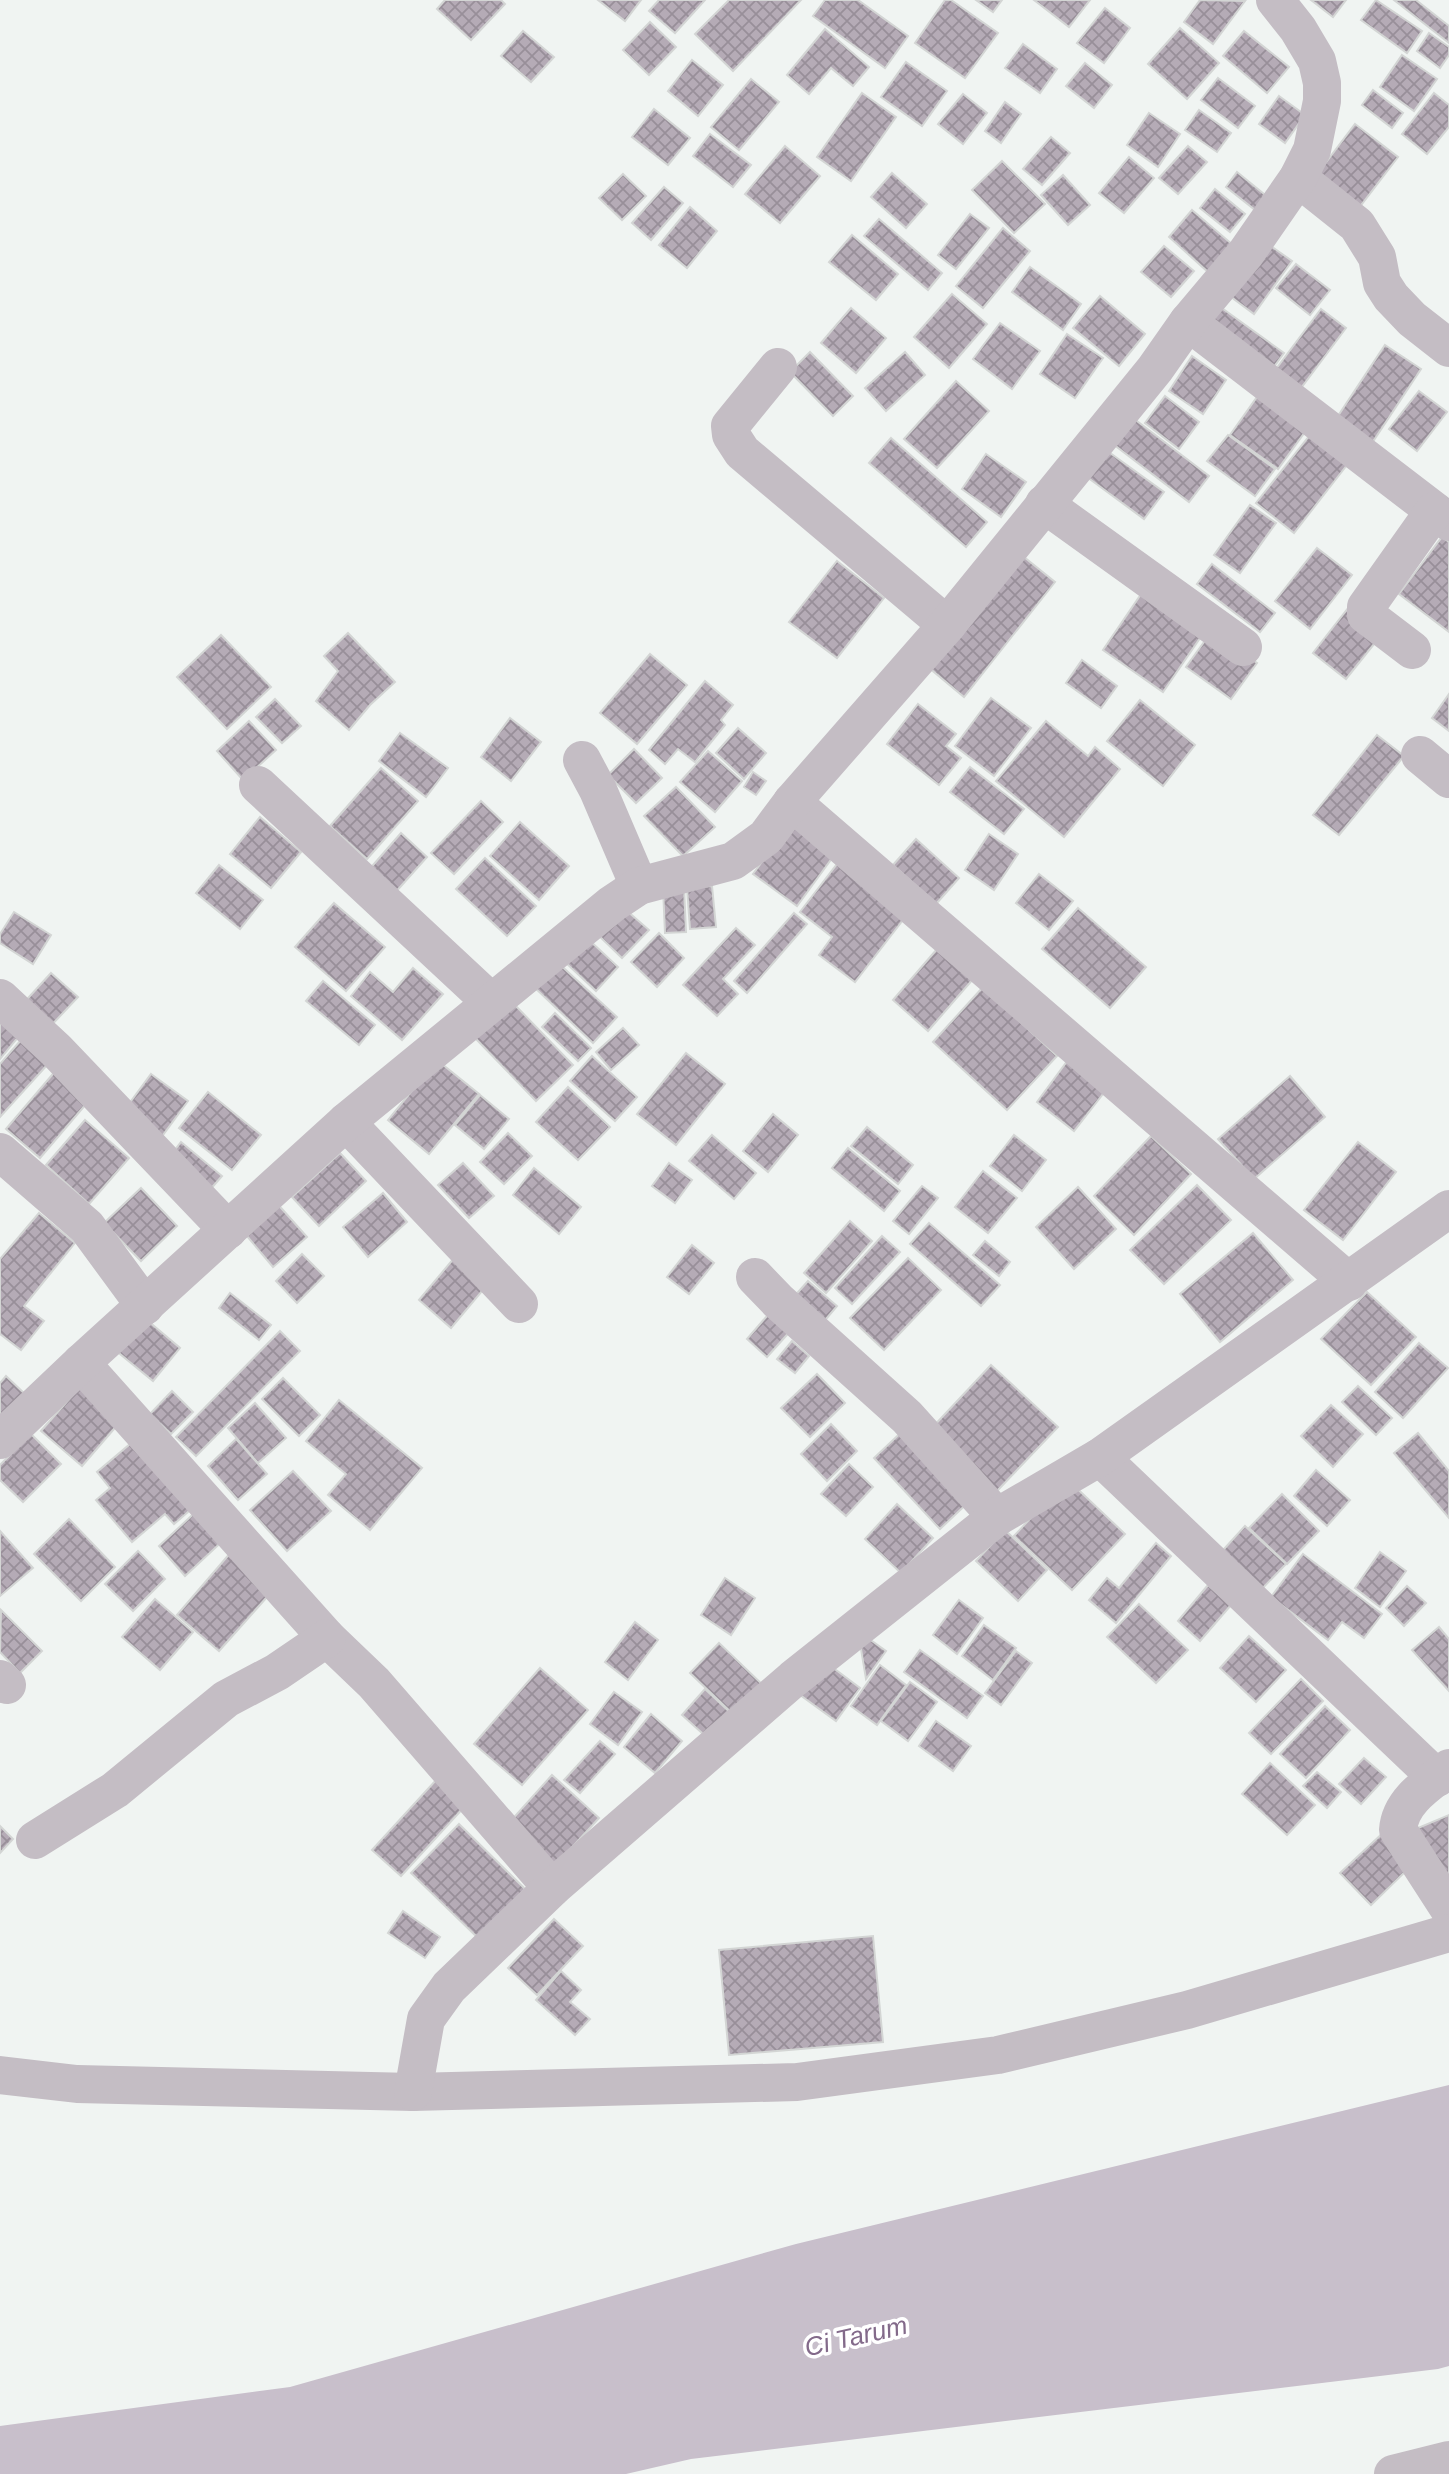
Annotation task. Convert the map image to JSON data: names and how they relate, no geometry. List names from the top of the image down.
{
  "water": ["Ci Tarum"]
}
